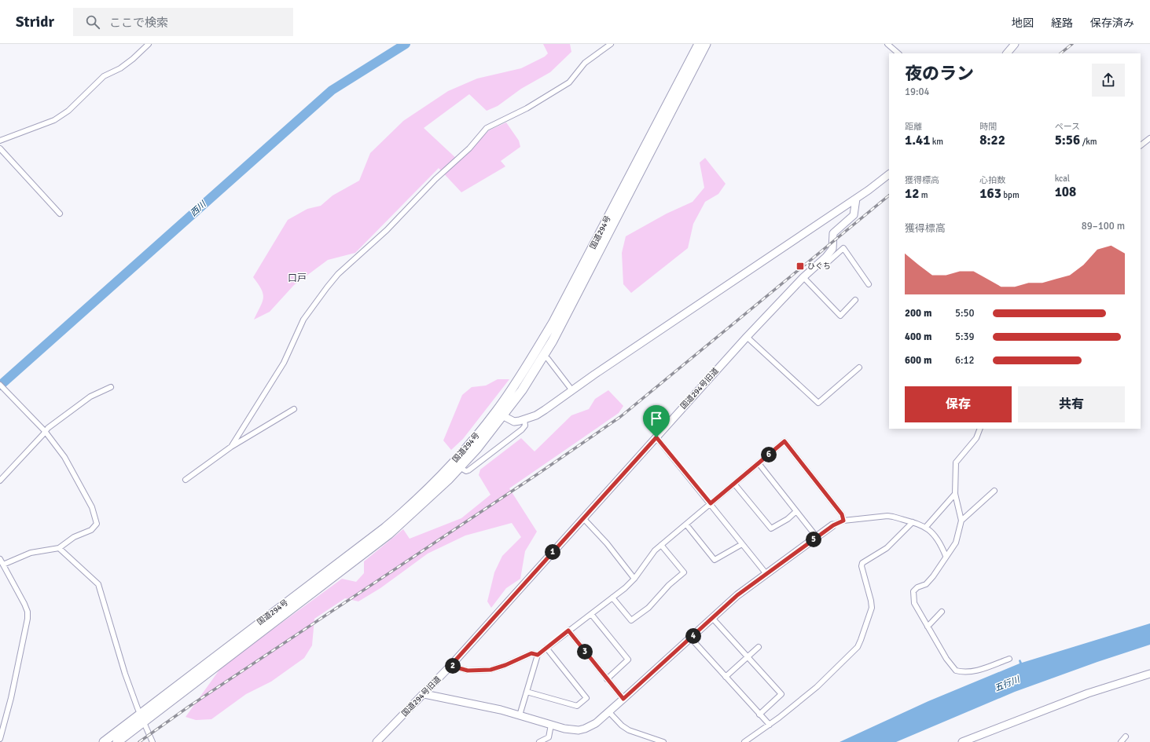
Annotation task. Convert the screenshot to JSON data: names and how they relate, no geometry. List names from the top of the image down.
{
  "streets": {
    "highway": ["国道294号"],
    "street": ["国道294号旧道"]
  },
  "districts": ["口戸"],
  "water": ["西川", "五行川"],
  "places": {
    "transit": ["ひぐち"]
  },
  "page": {
    "header": "Stridr",
    "search": "ここで検索",
    "nav": ["地図", "経路", "保存済み"],
    "heading": ["夜のラン", "19:04"],
    "stats": [
      ["距離", "1.41 km"],
      ["時間", "8:22"],
      ["ペース", "5:56 /km"],
      ["獲得標高", "12 m"],
      ["心拍数", "163 bpm"],
      ["kcal", "108"]
    ],
    "chart": ["獲得標高", "89–100 m"],
    "list": [
      {
        "name": "200 m",
        "note": "5:50"
      },
      {
        "name": "400 m",
        "note": "5:39"
      },
      {
        "name": "600 m",
        "note": "6:12"
      }
    ],
    "buttons": ["保存", "共有"],
    "pins": [
      "6",
      "5",
      "1",
      "4",
      "3",
      "2"
    ]
  }
}
